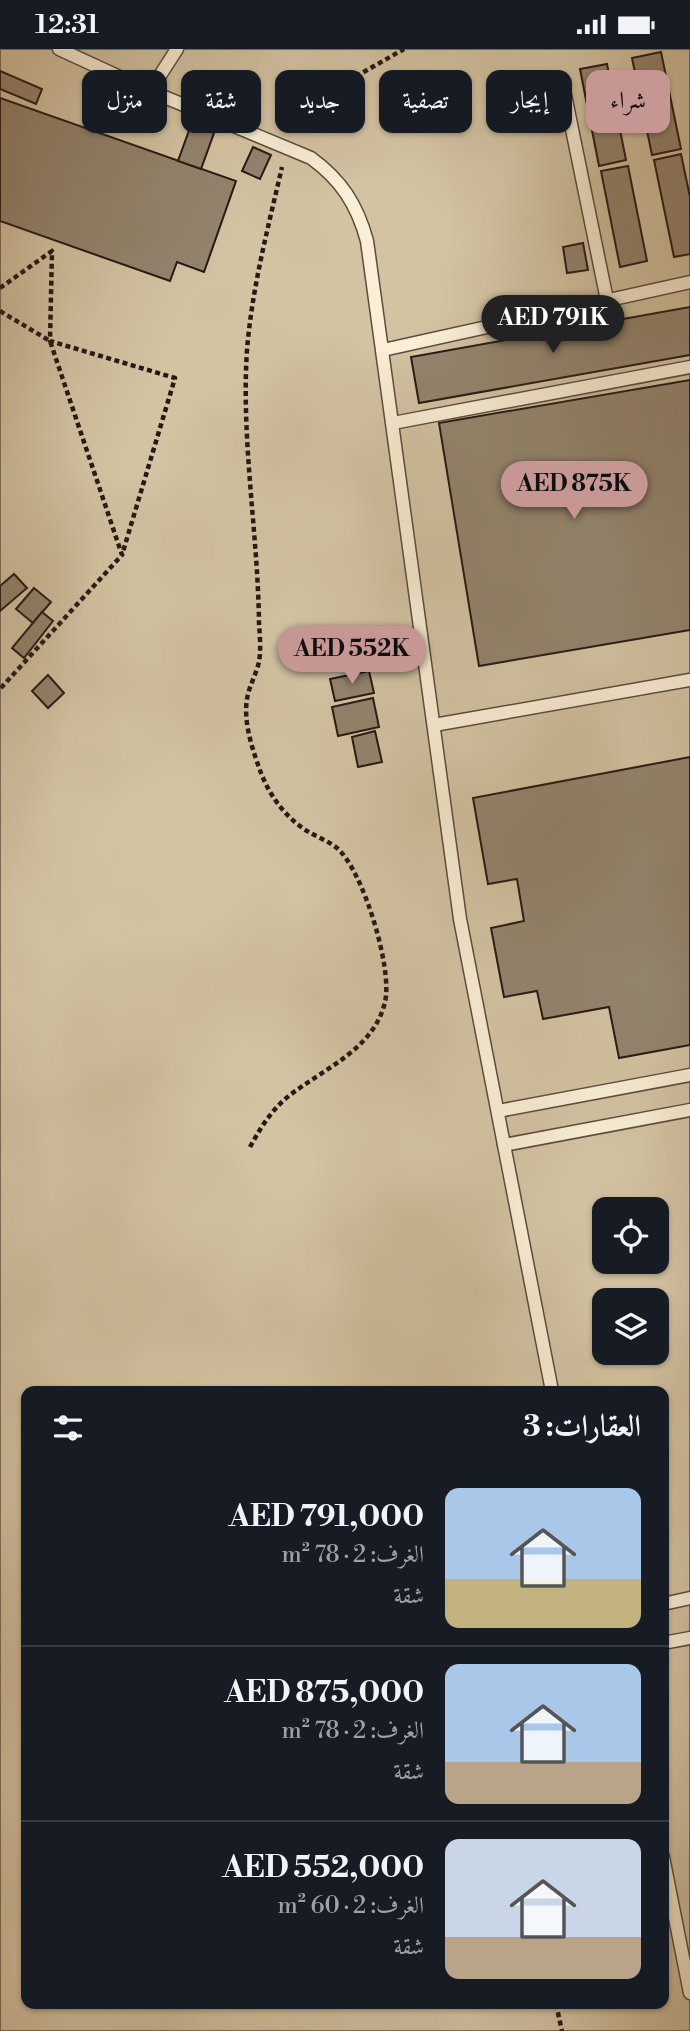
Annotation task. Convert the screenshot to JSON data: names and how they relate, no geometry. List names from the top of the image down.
{
  "page": {
    "status": "12:31",
    "chip": [
      "شراء",
      "إيجار",
      "تصفية",
      "جديد",
      "شقة",
      "منزل"
    ],
    "price": ["AED 791K", "AED 875K", "AED 552K"],
    "heading": "العقارات: 3",
    "list": [
      {
        "name": "AED 791,000",
        "note": "الغرف: 2 · 78 m² · شقة"
      },
      {
        "name": "AED 875,000",
        "note": "الغرف: 2 · 78 m² · شقة"
      },
      {
        "name": "AED 552,000",
        "note": "الغرف: 2 · 60 m² · شقة"
      }
    ]
  }
}
